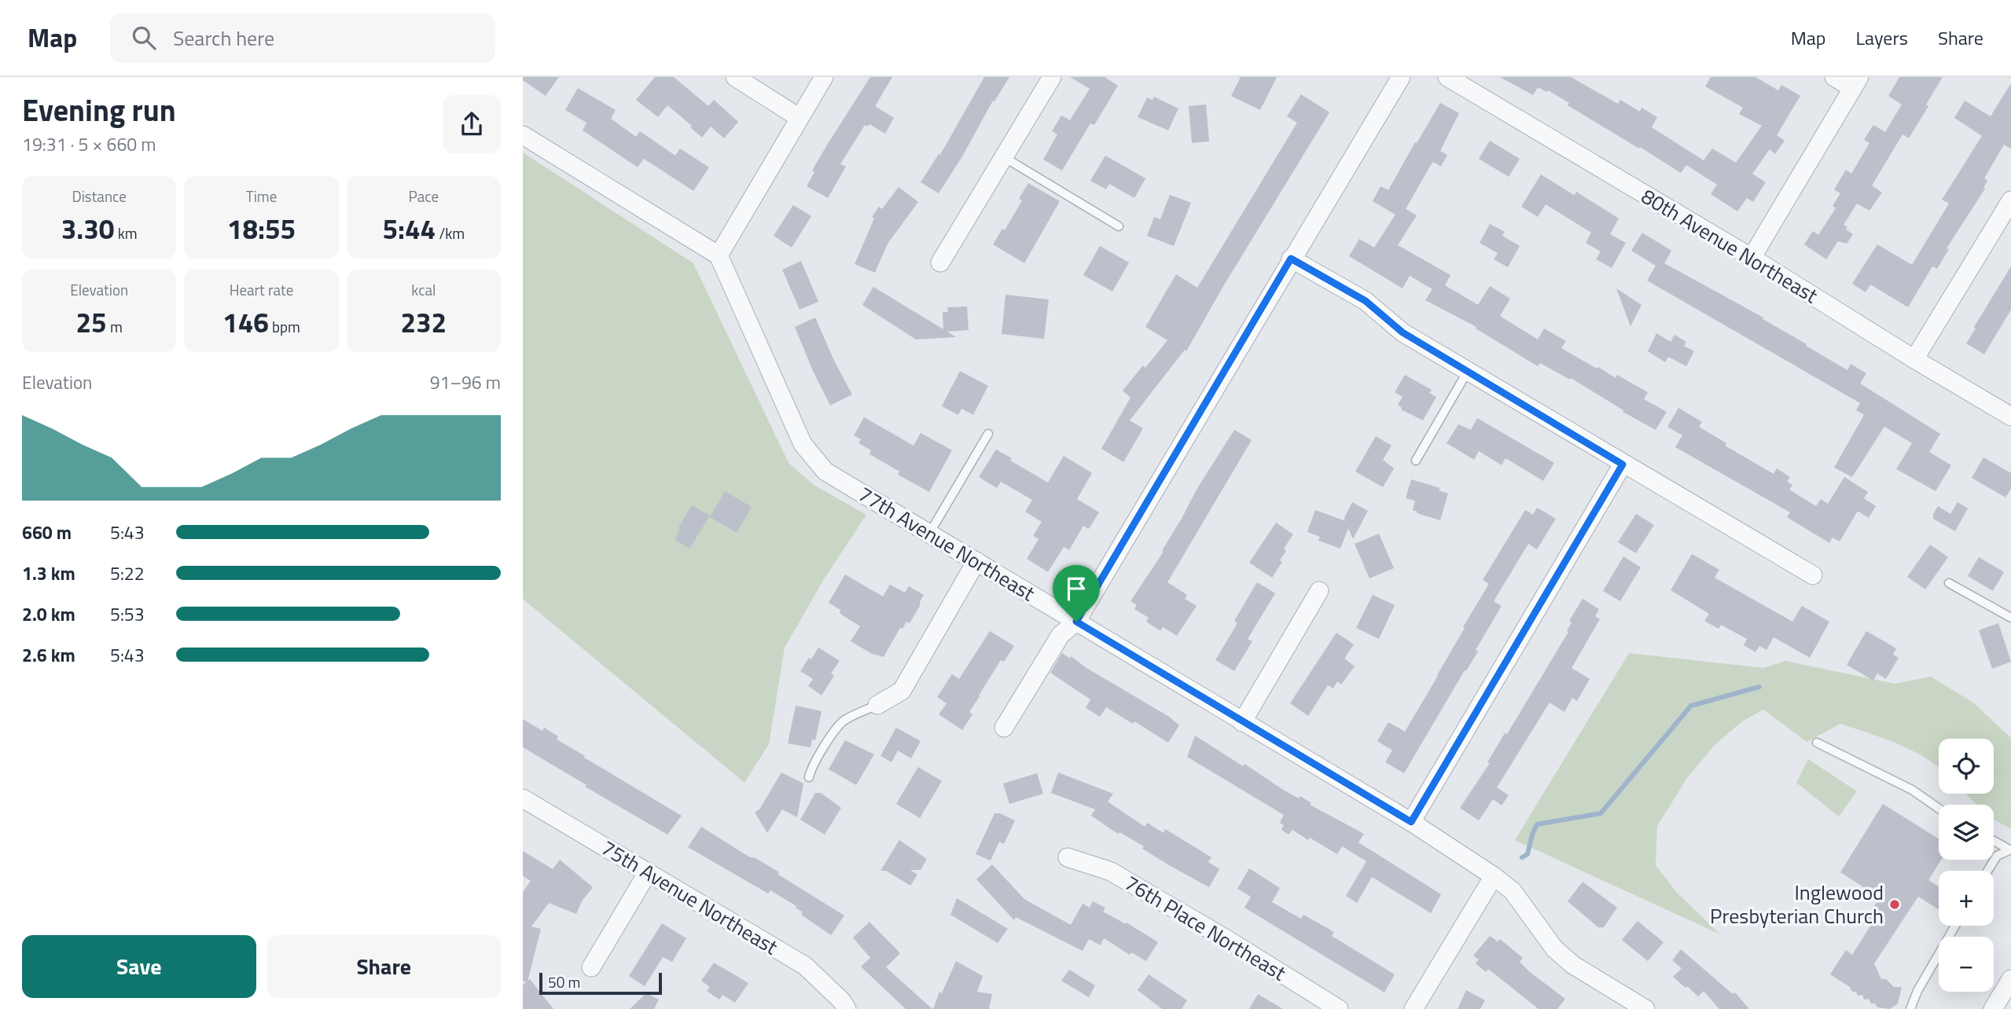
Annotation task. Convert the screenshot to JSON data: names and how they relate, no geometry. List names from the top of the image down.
{
  "streets": {
    "street": [
      "80th Avenue Northeast",
      "77th Avenue Northeast",
      "75th Avenue Northeast",
      "76th Place Northeast"
    ]
  },
  "places": ["Inglewood Presbyterian Church"],
  "scale_bar": "50 m",
  "page": {
    "header": "Map",
    "search": "Search here",
    "nav": ["Map", "Layers", "Share"],
    "heading": ["Evening run", "19:31 · 5 × 660 m"],
    "stats": [
      ["Distance", "3.30 km"],
      ["Time", "18:55"],
      ["Pace", "5:44 /km"],
      ["Elevation", "25 m"],
      ["Heart rate", "146 bpm"],
      ["kcal", "232"]
    ],
    "chart": ["Elevation", "91–96 m"],
    "list": [
      {
        "name": "660 m",
        "note": "5:43"
      },
      {
        "name": "1.3 km",
        "note": "5:22"
      },
      {
        "name": "2.0 km",
        "note": "5:53"
      },
      {
        "name": "2.6 km",
        "note": "5:43"
      }
    ],
    "map_buttons": ["+", "−"],
    "buttons": ["Save", "Share"],
    "scale": "50 m"
  }
}
